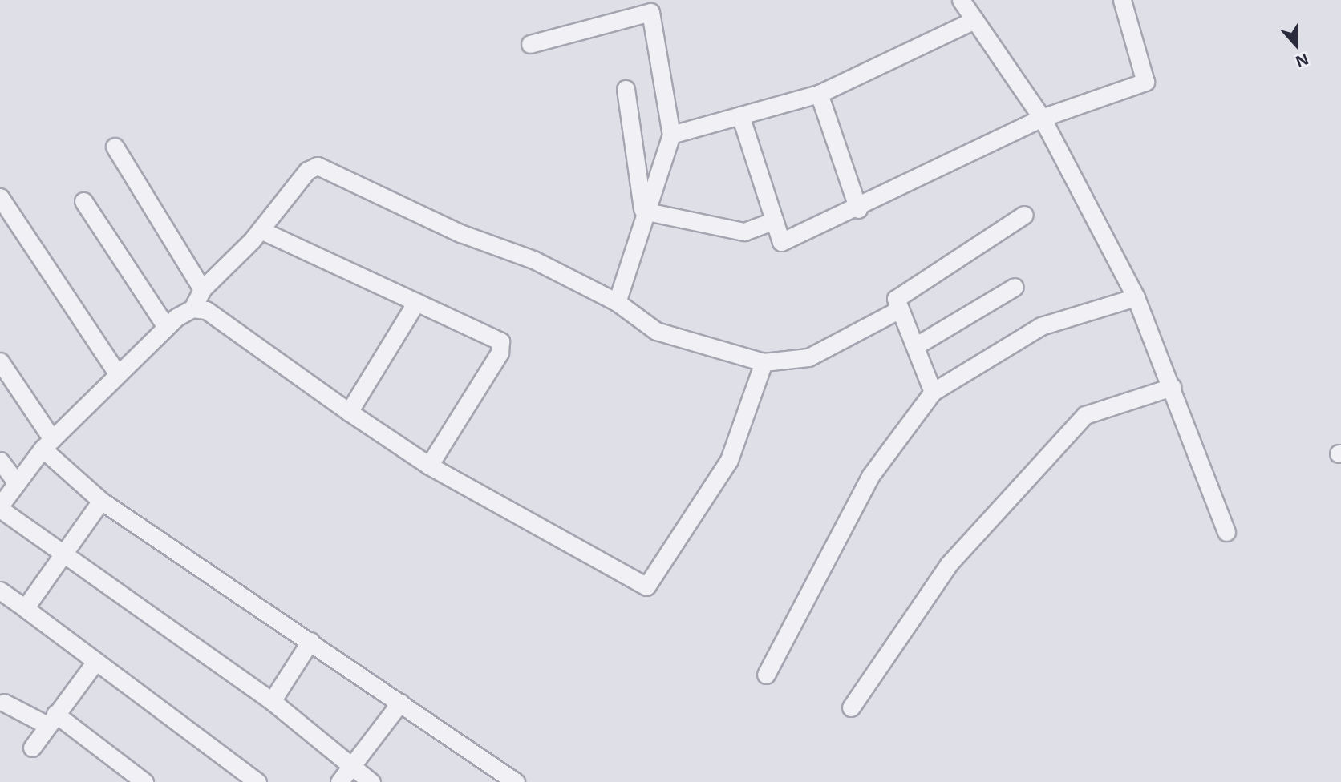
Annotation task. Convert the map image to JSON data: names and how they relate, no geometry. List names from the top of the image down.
{
  "north": "bottom"
}
